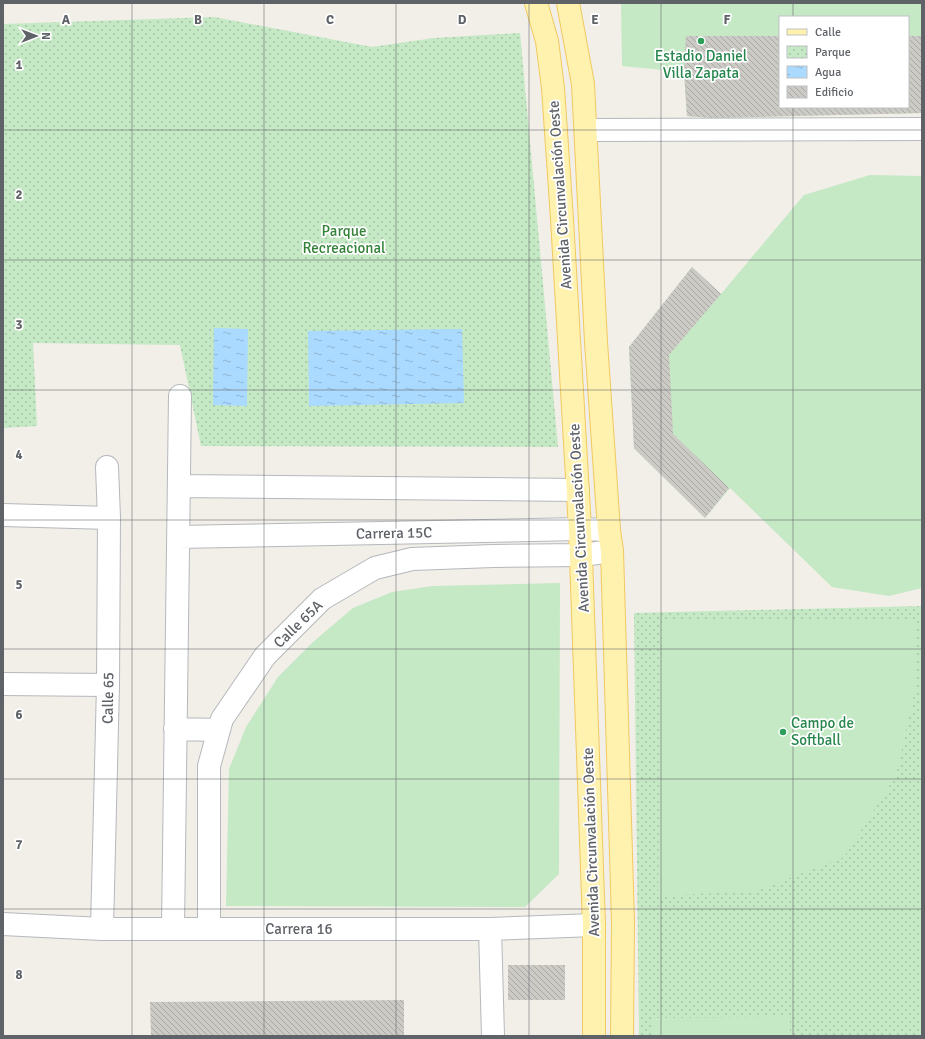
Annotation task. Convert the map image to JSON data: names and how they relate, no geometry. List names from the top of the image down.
{
  "streets": {
    "main road": ["Avenida Circunvalación Oeste"],
    "street": [
      "Carrera 15C",
      "Calle 65A",
      "Calle 65",
      "Carrera 16"
    ]
  },
  "crossings": [
    ["Avenida Circunvalación Oeste", "Carrera 15C"],
    ["Avenida Circunvalación Oeste", "Calle 65A"],
    ["Avenida Circunvalación Oeste", "Carrera 16"],
    ["Carrera 15C", "Calle 65A"],
    ["Calle 65A", "Carrera 16"],
    ["Calle 65", "Carrera 16"]
  ],
  "parks": ["Parque Recreacional"],
  "places": ["Estadio Daniel Villa Zapata", "Campo de Softball"],
  "legend": [
    "Calle",
    "Parque",
    "Agua",
    "Edificio"
  ],
  "north": "right",
  "grid": {
    "columns": [
      "A",
      "B",
      "C",
      "D",
      "E",
      "F"
    ],
    "rows": [
      "1",
      "2",
      "3",
      "4",
      "5",
      "6",
      "7",
      "8"
    ]
  }
}
